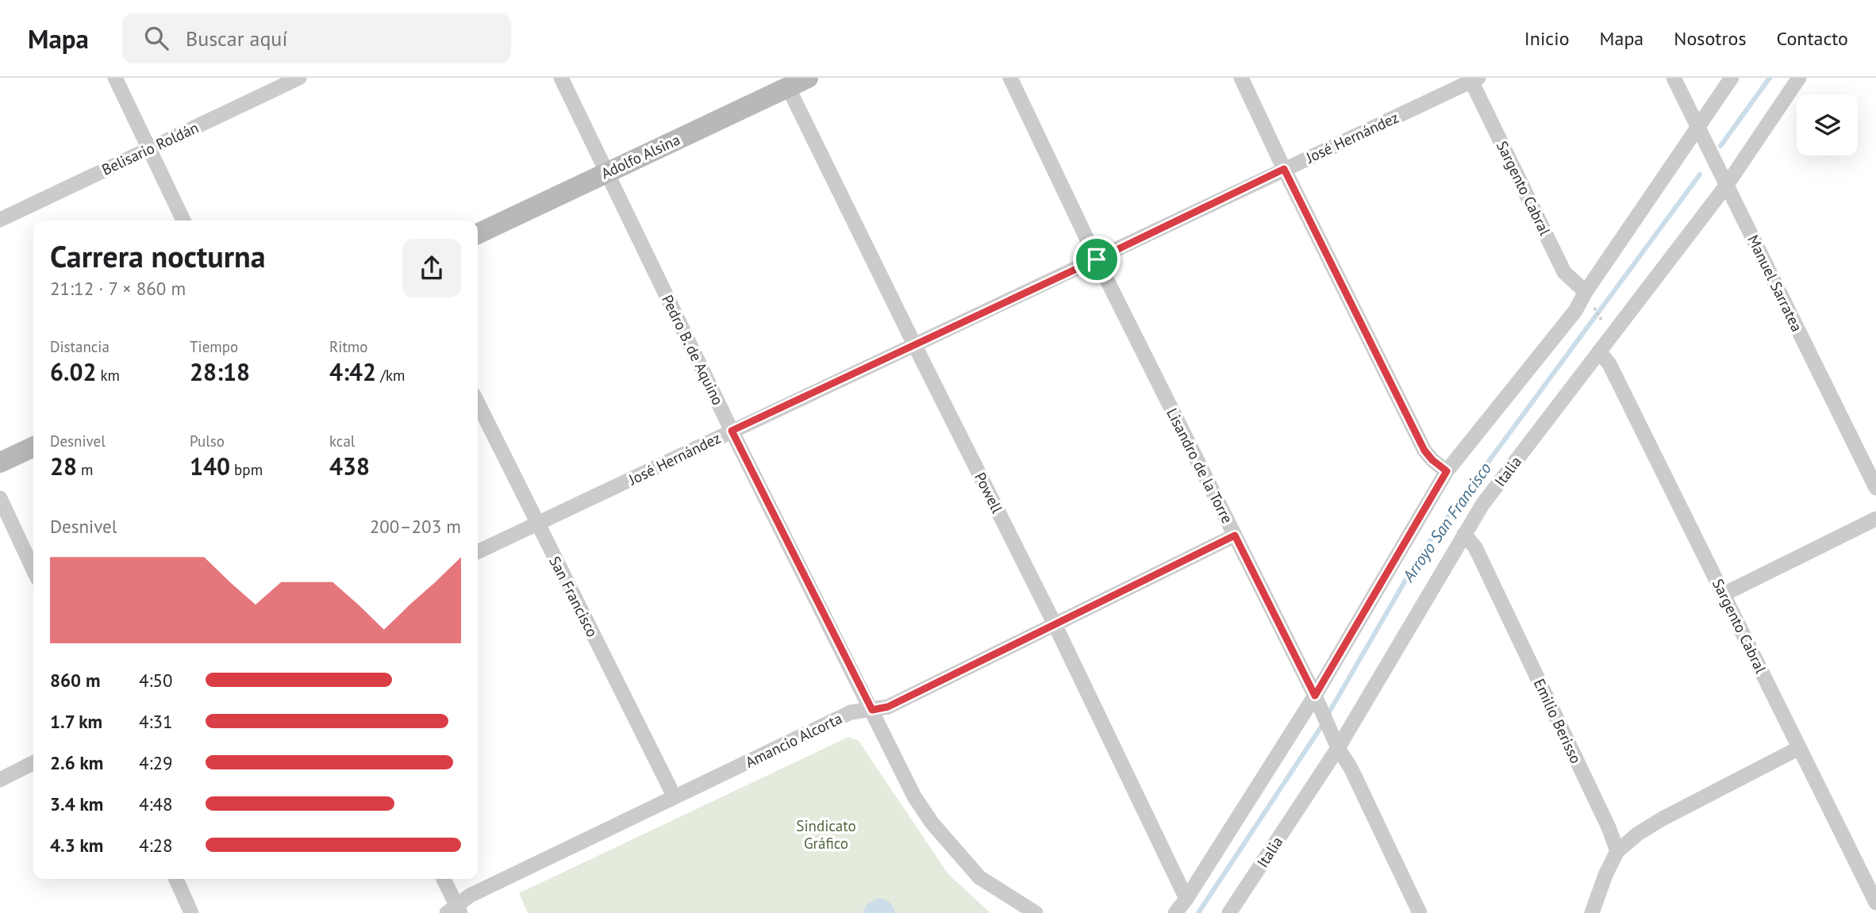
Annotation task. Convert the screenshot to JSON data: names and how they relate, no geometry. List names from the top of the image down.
{
  "streets": {
    "street": [
      "José Hernández",
      "Belisario Roldán",
      "Adolfo Alsina",
      "Sargento Cabral",
      "Manuel Sarratea",
      "Pedro B. de Aquino",
      "Lisandro de la Torre",
      "Italia",
      "Powell",
      "San Francisco",
      "Emilio Berisso",
      "Amancio Alcorta"
    ]
  },
  "crossings": [
    ["José Hernández", "Sargento Cabral"],
    ["José Hernández", "Pedro B. de Aquino"],
    ["José Hernández", "Lisandro de la Torre"],
    ["José Hernández", "Powell"],
    ["José Hernández", "San Francisco"],
    ["Adolfo Alsina", "Pedro B. de Aquino"],
    ["Adolfo Alsina", "Powell"],
    ["Sargento Cabral", "Italia"],
    ["Manuel Sarratea", "Italia"],
    ["Pedro B. de Aquino", "Amancio Alcorta"],
    ["Lisandro de la Torre", "Italia"],
    ["Lisandro de la Torre", "Amancio Alcorta"],
    ["Italia", "Emilio Berisso"],
    ["Powell", "Amancio Alcorta"],
    ["San Francisco", "Amancio Alcorta"]
  ],
  "water": ["Arroyo San Francisco"],
  "parks": ["Sindicato Gráfico"],
  "page": {
    "header": "Mapa",
    "search": "Buscar aquí",
    "nav": [
      "Inicio",
      "Mapa",
      "Nosotros",
      "Contacto"
    ],
    "heading": ["Carrera nocturna", "21:12 · 7 × 860 m"],
    "stats": [
      ["Distancia", "6.02 km"],
      ["Tiempo", "28:18"],
      ["Ritmo", "4:42 /km"],
      ["Desnivel", "28 m"],
      ["Pulso", "140 bpm"],
      ["kcal", "438"]
    ],
    "chart": ["Desnivel", "200–203 m"],
    "list": [
      {
        "name": "860 m",
        "note": "4:50"
      },
      {
        "name": "1.7 km",
        "note": "4:31"
      },
      {
        "name": "2.6 km",
        "note": "4:29"
      },
      {
        "name": "3.4 km",
        "note": "4:48"
      },
      {
        "name": "4.3 km",
        "note": "4:28"
      }
    ]
  }
}
